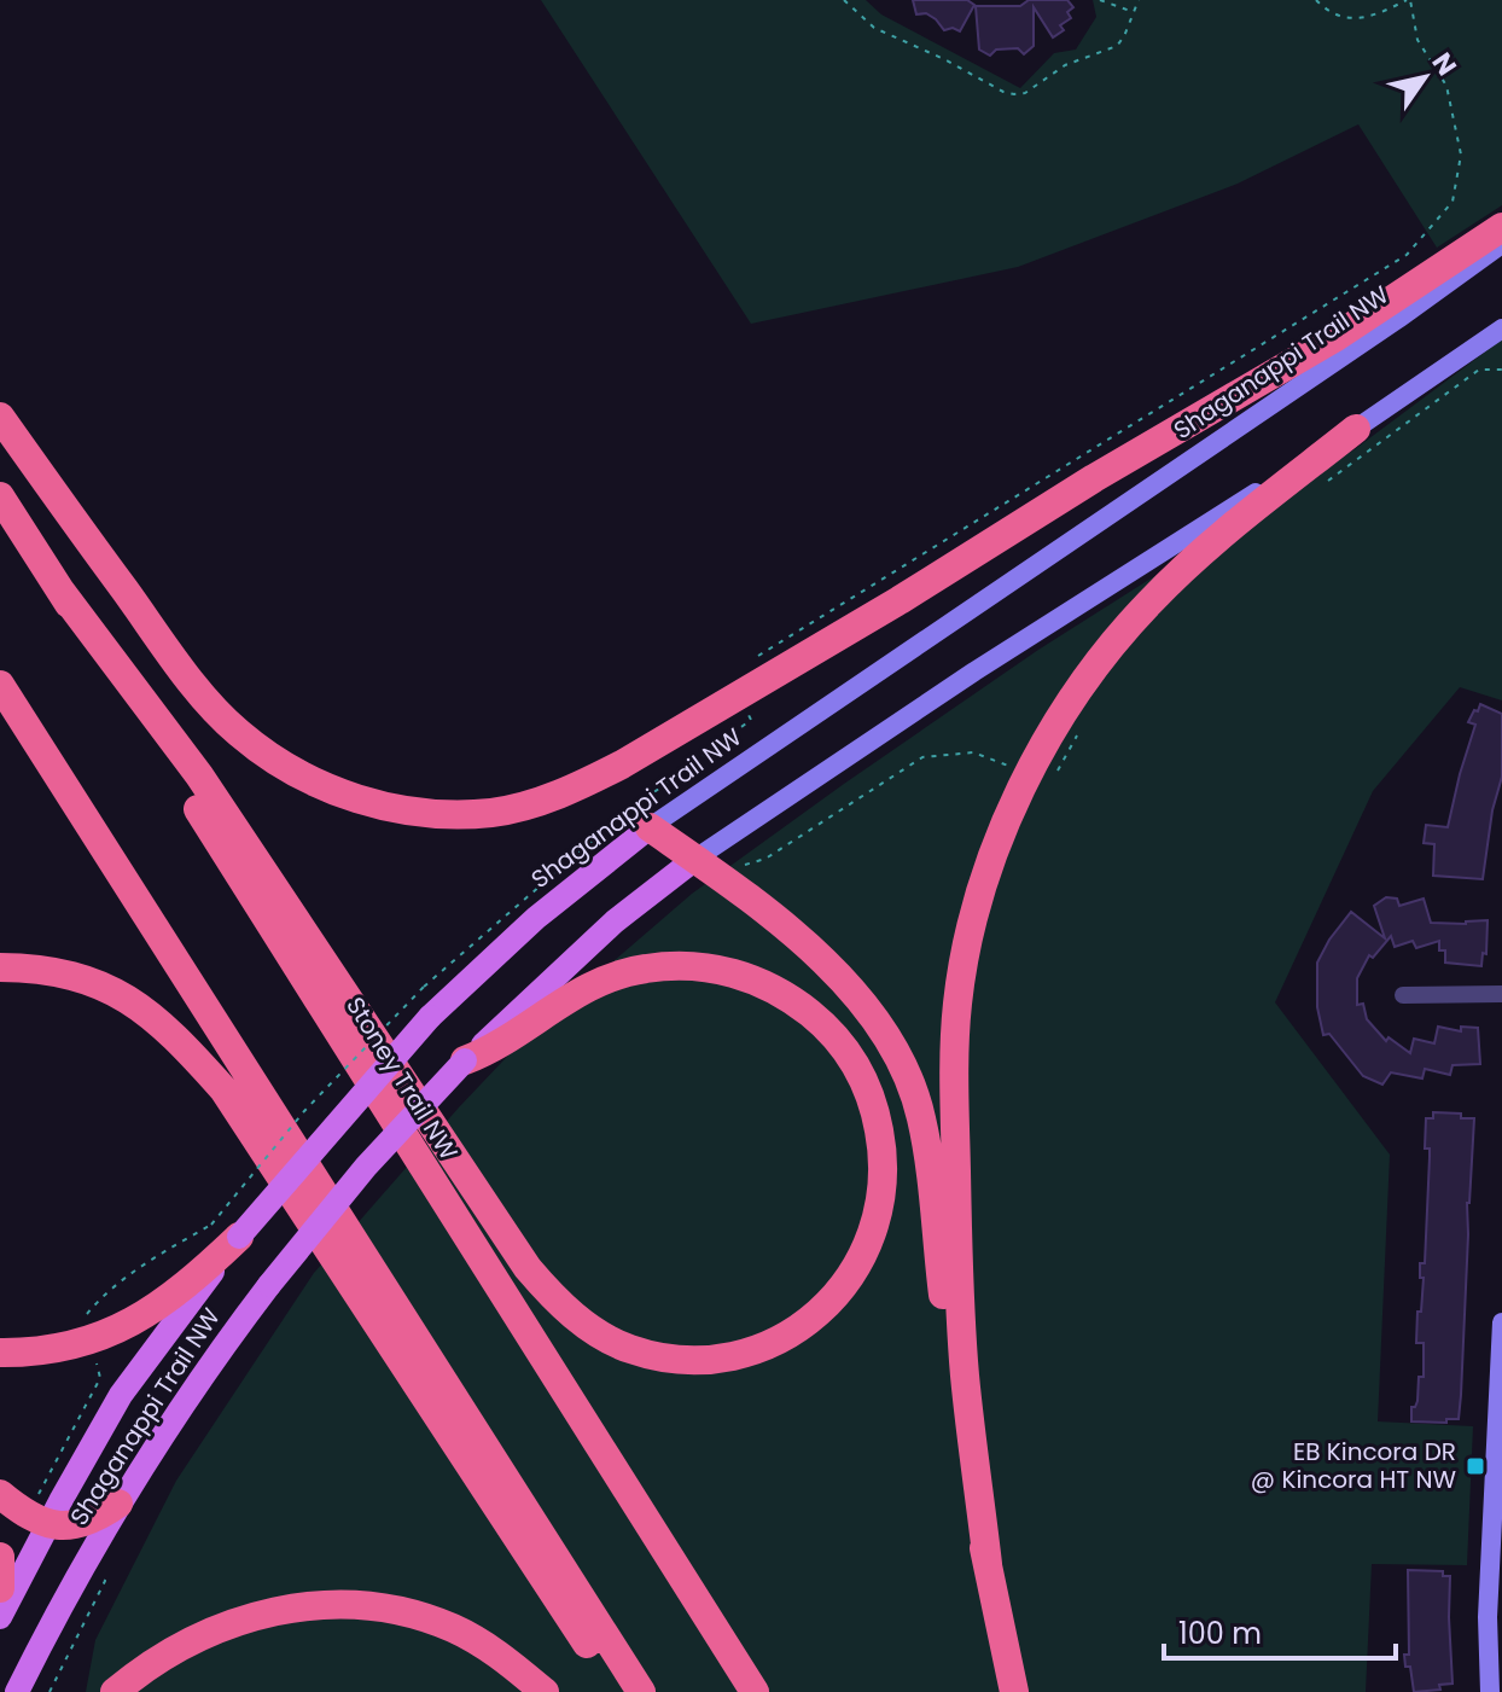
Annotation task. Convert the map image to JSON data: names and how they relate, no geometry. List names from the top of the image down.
{
  "streets": {
    "highway": ["Stoney Trail NW"],
    "main road": ["Shaganappi Trail NW"]
  },
  "places": {
    "transit": ["EB Kincora DR @ Kincora HT NW"]
  },
  "scale_bar": "100 m",
  "north": "top right"
}
